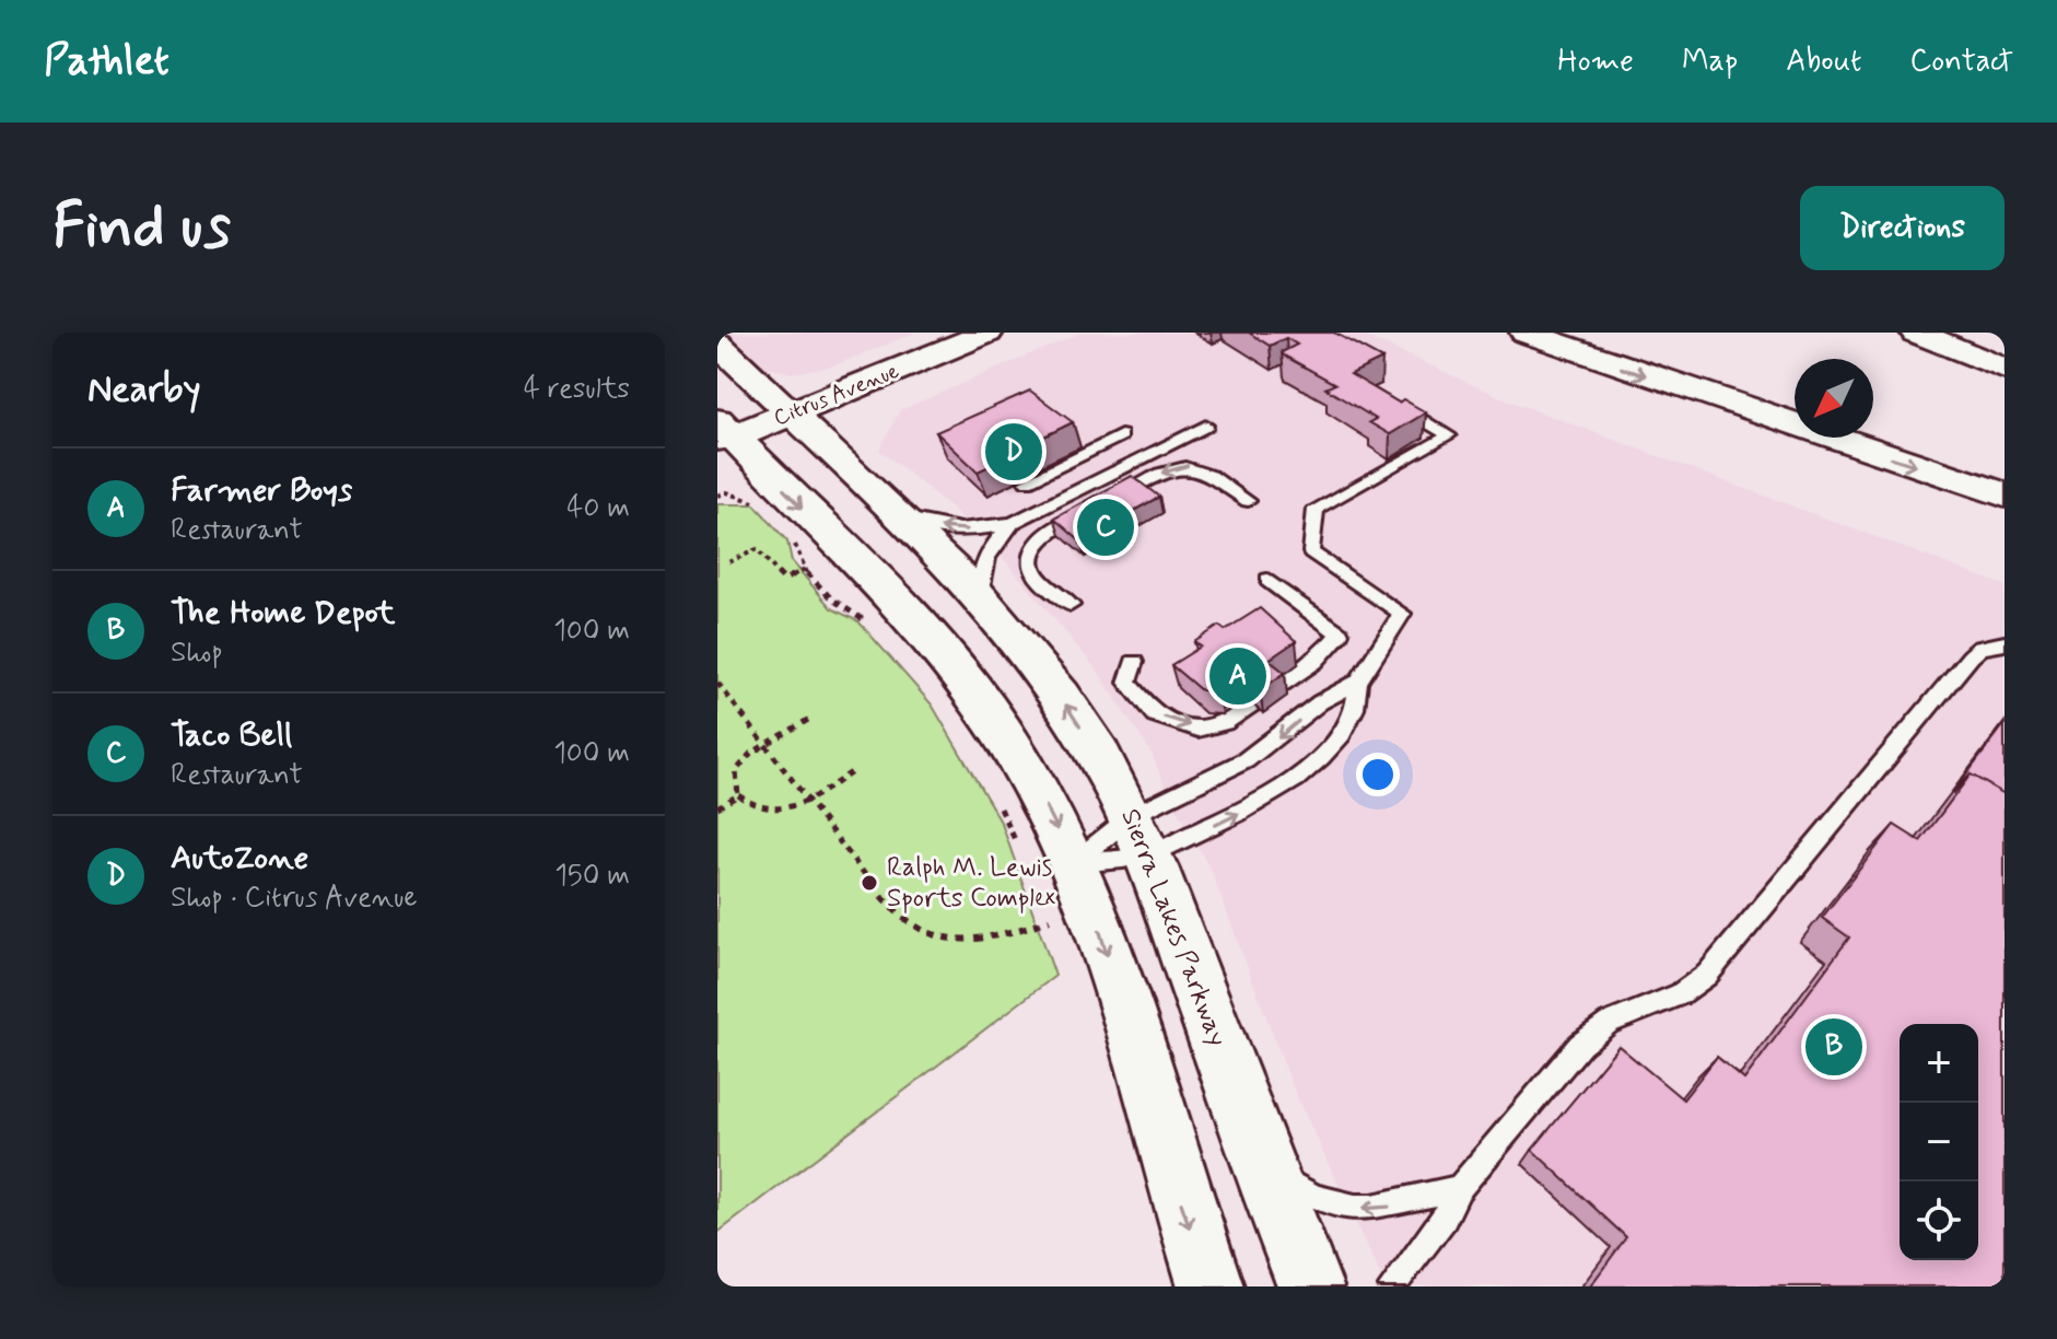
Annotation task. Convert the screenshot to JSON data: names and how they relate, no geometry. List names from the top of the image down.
{
  "streets": {
    "main road": ["Citrus Avenue", "Sierra Lakes Parkway"]
  },
  "crossings": [
    ["Citrus Avenue", "Sierra Lakes Parkway"]
  ],
  "places": ["Ralph M. Lewis Sports Complex"],
  "north": "bottom left",
  "page": {
    "header": "Pathlet",
    "nav": [
      "Home",
      "Map",
      "About",
      "Contact"
    ],
    "buttons": "Directions",
    "title": "Find us",
    "heading": ["Nearby", "4 results"],
    "pins": [
      "D",
      "C",
      "A",
      "B"
    ],
    "list": [
      {
        "mark": "A",
        "name": "Farmer Boys",
        "note": "Restaurant",
        "value": "40 m"
      },
      {
        "mark": "B",
        "name": "The Home Depot",
        "note": "Shop",
        "value": "100 m"
      },
      {
        "mark": "C",
        "name": "Taco Bell",
        "note": "Restaurant",
        "value": "100 m"
      },
      {
        "mark": "D",
        "name": "AutoZone",
        "note": "Shop · Citrus Avenue",
        "value": "150 m"
      }
    ],
    "map_buttons": ["+", "−"]
  }
}
